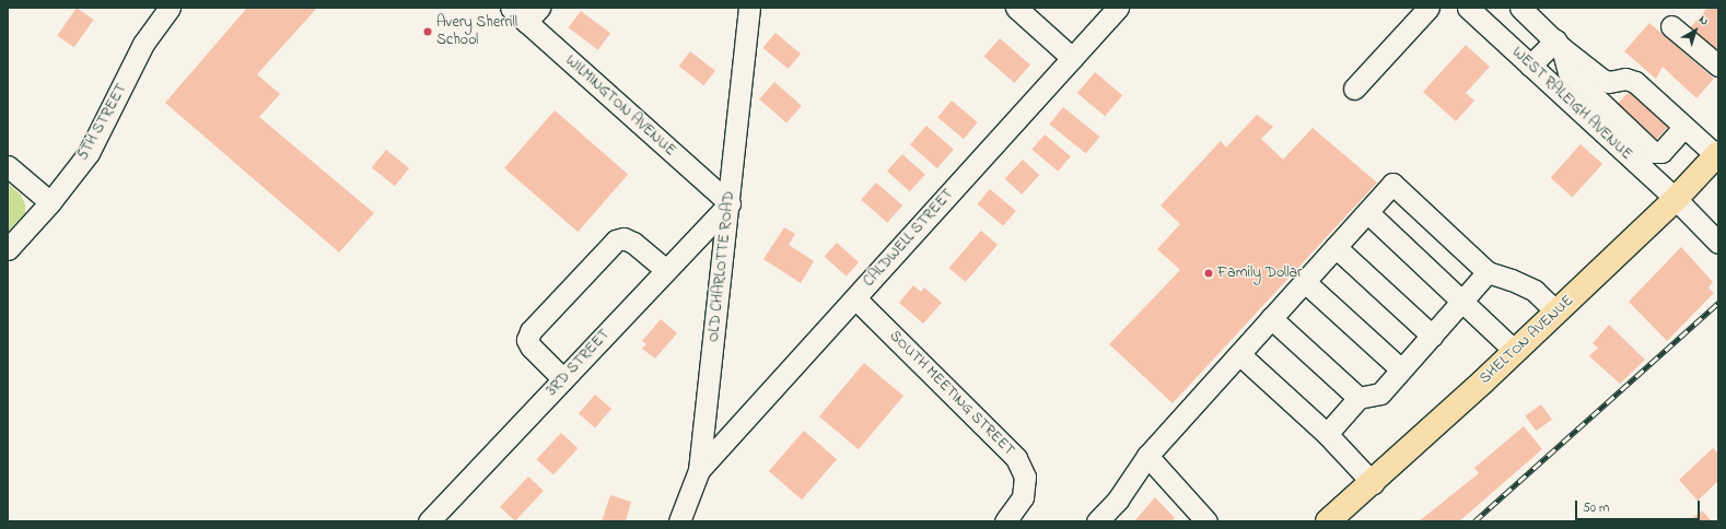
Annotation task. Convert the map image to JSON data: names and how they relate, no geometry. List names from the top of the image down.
{
  "streets": {
    "main road": ["SHELTON AVENUE"],
    "street": [
      "WEST RALEIGH AVENUE",
      "WILMINGTON AVENUE",
      "5TH STREET",
      "CALDWELL STREET",
      "OLD CHARLOTTE ROAD",
      "3RD STREET",
      "SOUTH MEETING STREET"
    ]
  },
  "crossings": [
    ["WEST RALEIGH AVENUE", "SHELTON AVENUE"],
    ["WILMINGTON AVENUE", "OLD CHARLOTTE ROAD"],
    ["WILMINGTON AVENUE", "3RD STREET"],
    ["CALDWELL STREET", "OLD CHARLOTTE ROAD"],
    ["CALDWELL STREET", "SOUTH MEETING STREET"],
    ["OLD CHARLOTTE ROAD", "3RD STREET"]
  ],
  "places": ["Avery Sherrill School", "Family Dollar"],
  "scale_bar": "50 m",
  "north": "top right"
}
